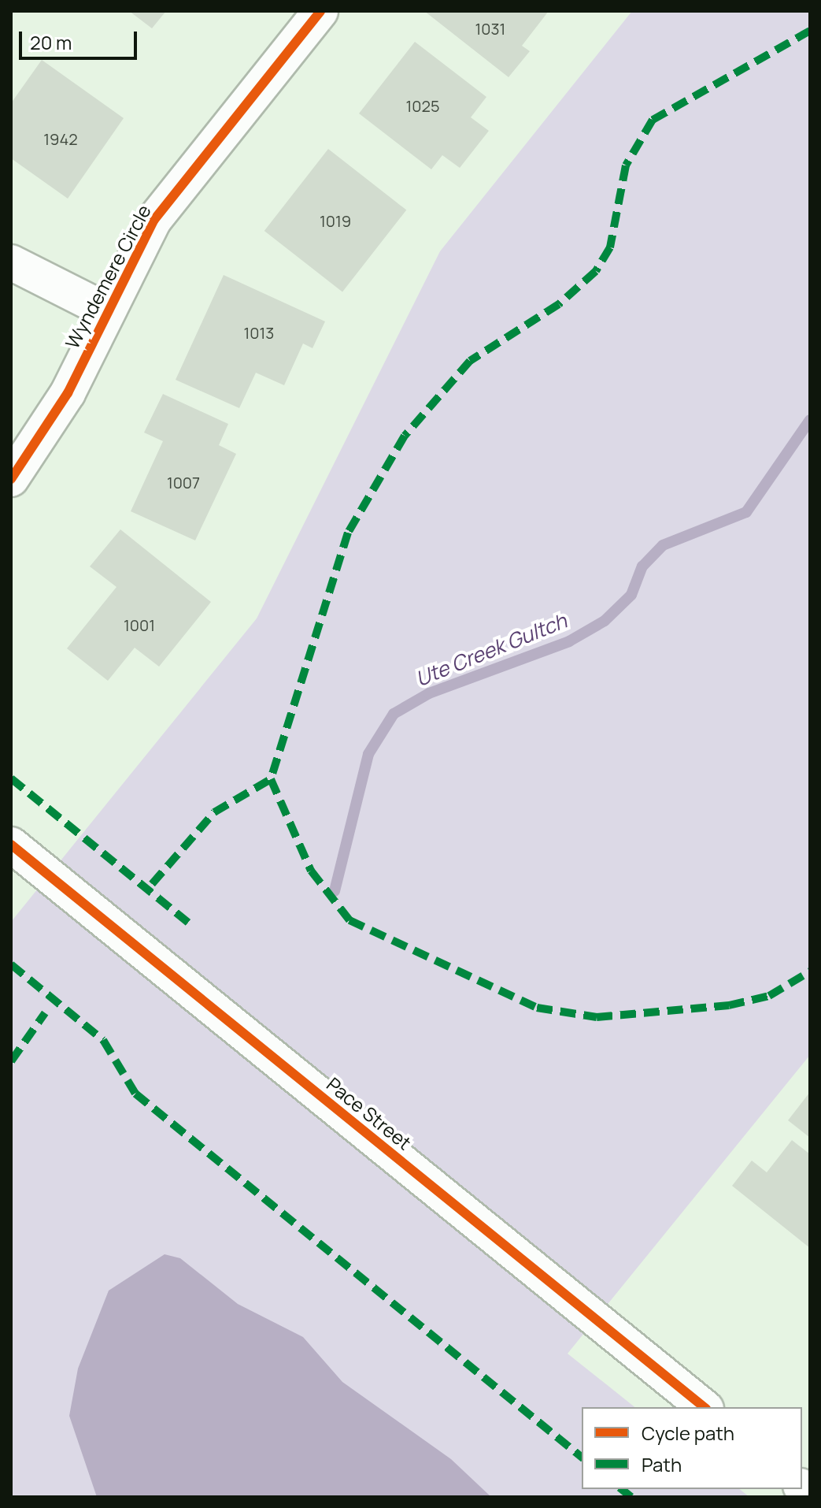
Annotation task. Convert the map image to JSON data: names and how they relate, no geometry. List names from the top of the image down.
{
  "streets": {
    "main road": ["Wyndemere Circle", "Pace Street"]
  },
  "water": ["Ute Creek Gultch"],
  "house_numbers": [
    "1031",
    "1025",
    "1942",
    "1019",
    "1013",
    "1007",
    "1001"
  ],
  "legend": ["Cycle path", "Path"],
  "scale_bar": "20 m"
}
